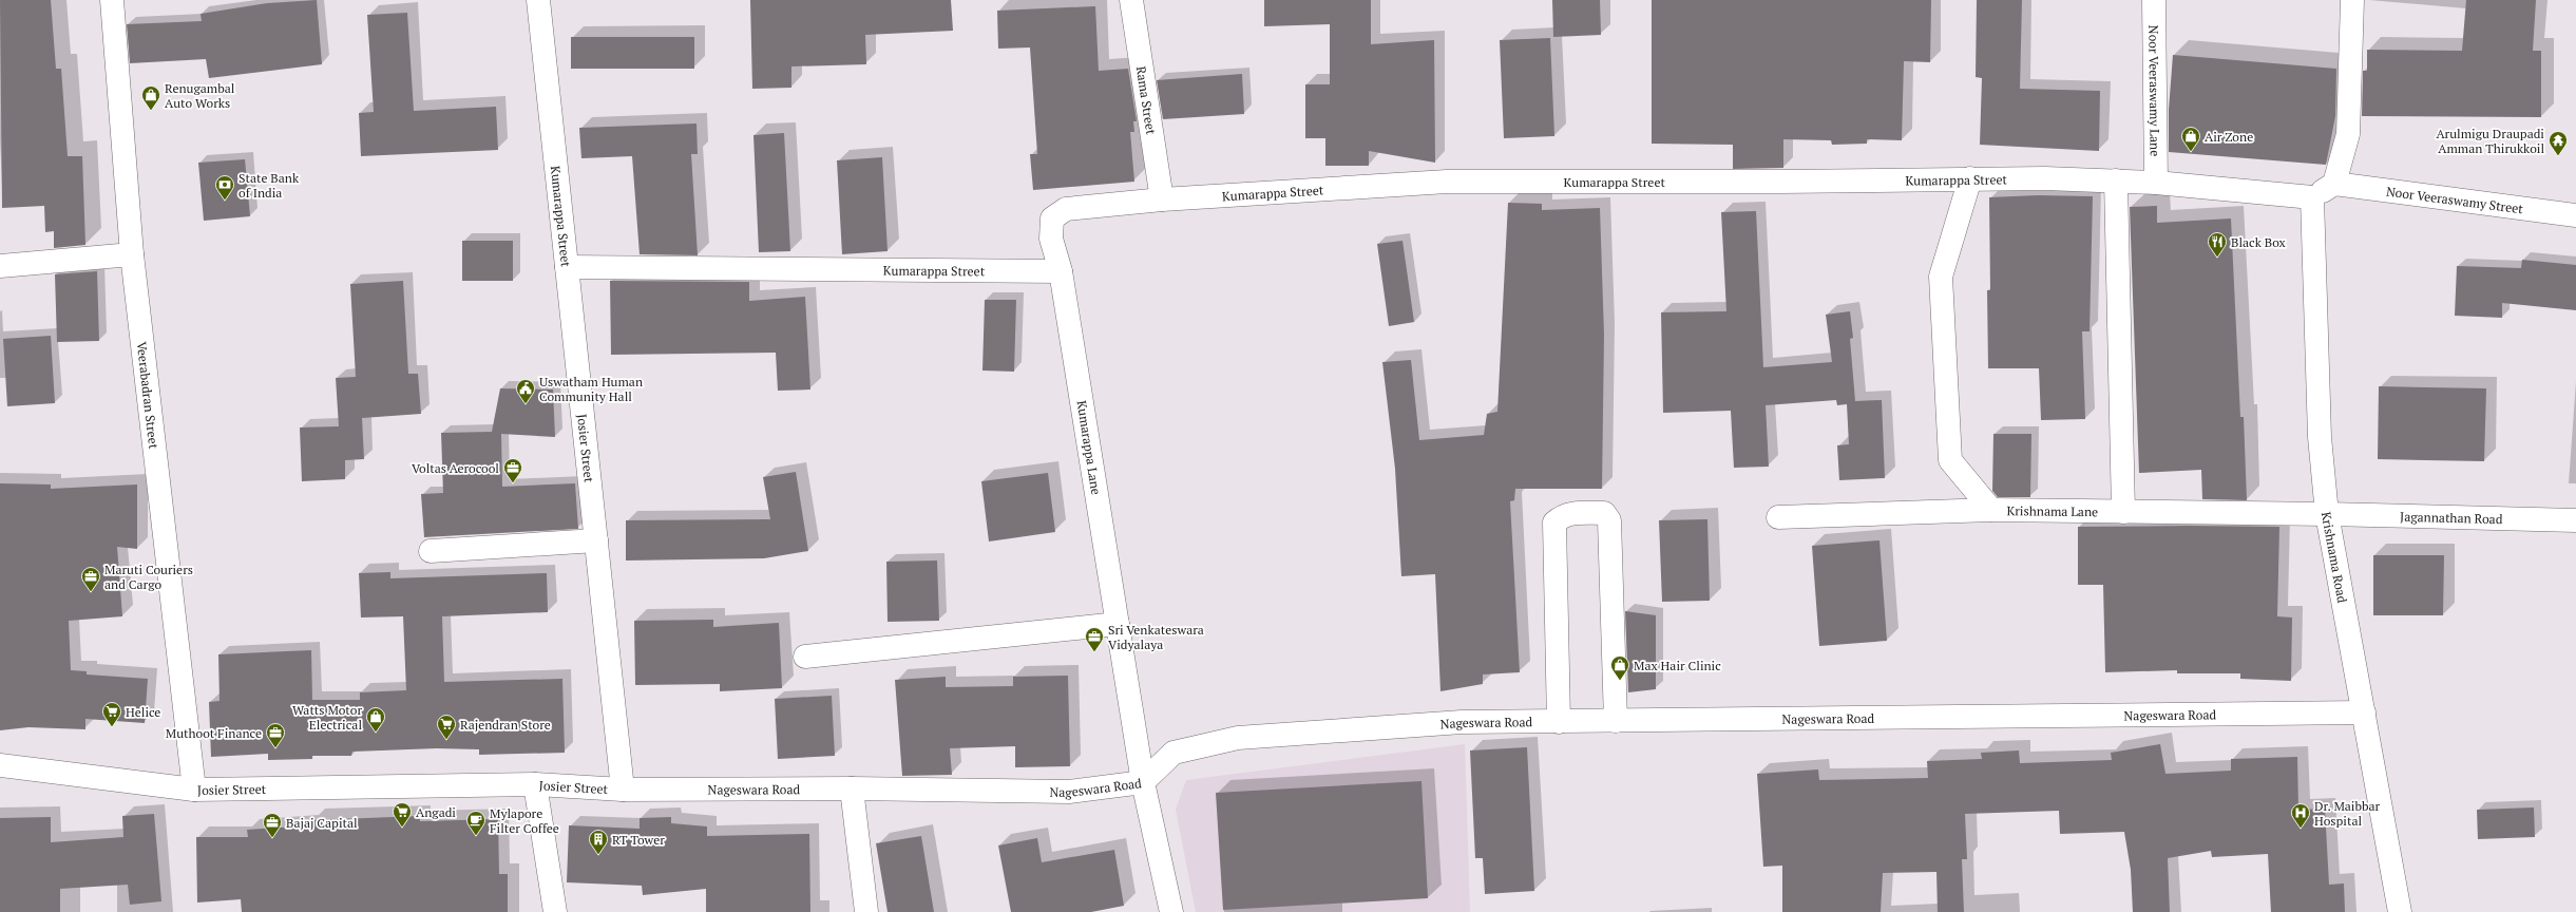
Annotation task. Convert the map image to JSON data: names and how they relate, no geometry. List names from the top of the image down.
{
  "streets": {
    "street": [
      "Noor Veeraswamy Lane",
      "Rama Street",
      "Kumarappa Street",
      "Noor Veeraswamy Street",
      "Veerabadran Street",
      "Kumarappa Lane",
      "Josier Street",
      "Krishnama Lane",
      "Jagannathan Road",
      "Krishnama Road",
      "Nageswara Road"
    ]
  },
  "crossings": [
    ["Noor Veeraswamy Lane", "Kumarappa Street"],
    ["Rama Street", "Kumarappa Street"],
    ["Kumarappa Street", "Kumarappa Lane"],
    ["Kumarappa Street", "Josier Street"],
    ["Kumarappa Street", "Krishnama Road"],
    ["Veerabadran Street", "Josier Street"],
    ["Kumarappa Lane", "Nageswara Road"],
    ["Josier Street", "Nageswara Road"],
    ["Krishnama Lane", "Jagannathan Road"],
    ["Krishnama Lane", "Krishnama Road"],
    ["Jagannathan Road", "Krishnama Road"],
    ["Krishnama Road", "Nageswara Road"]
  ],
  "places": {
    "shop": [
      "Renugambal Auto Works",
      "Air Zone",
      "Max Hair Clinic",
      "Watts Motor Electrical"
    ],
    "temple": ["Arulmigu Draupadi Amman Thirukkoil"],
    "bank": ["State Bank of India"],
    "restaurant": ["Black Box"],
    "public building": ["Uswatham Human Community Hall"],
    "office": [
      "Voltas Aerocool",
      "Maruti Couriers and Cargo",
      "Sri Venkateswara Vidyalaya",
      "Muthoot Finance",
      "Bajaj Capital"
    ],
    "supermarket": ["Helice", "Rajendran Store", "Angadi"],
    "hospital": ["Dr. Maibbar Hospital"],
    "cafe": ["Mylapore Filter Coffee"],
    "building": ["RT Tower"]
  }
}
